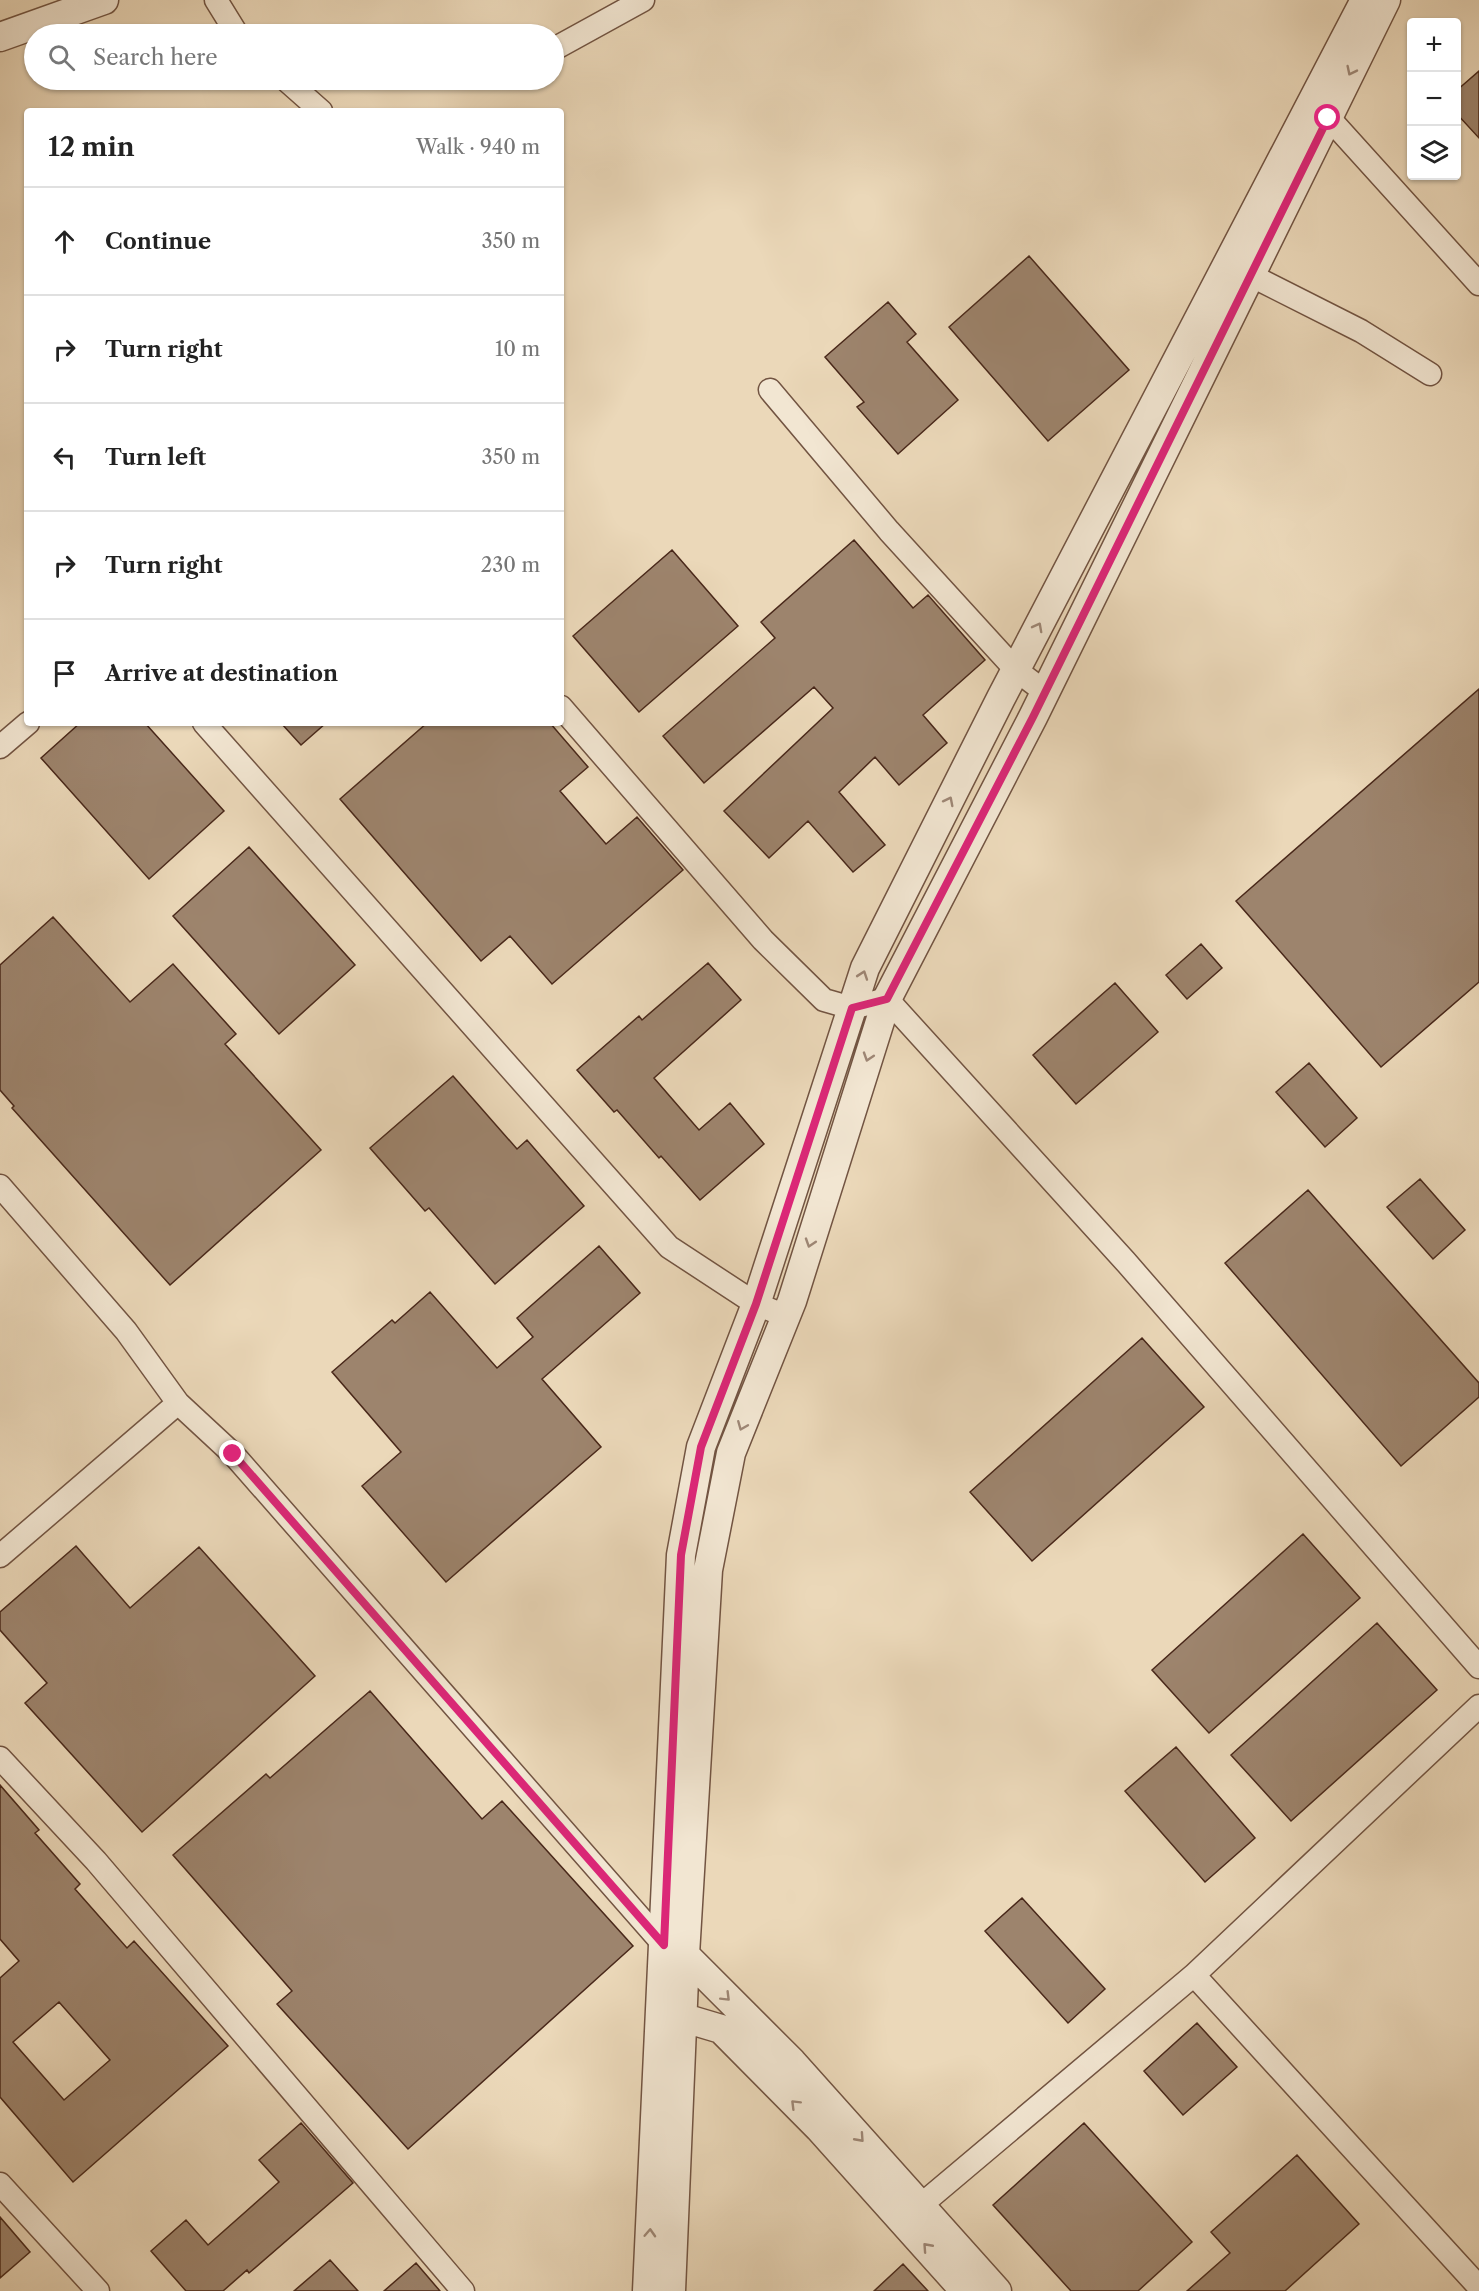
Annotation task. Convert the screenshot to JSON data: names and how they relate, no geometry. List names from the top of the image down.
{
  "page": {
    "map_buttons": ["+", "−"],
    "search": "Search here",
    "heading": ["12 min", "Walk · 940 m"],
    "list": [
      ["Continue", "350 m"],
      ["Turn right", "10 m"],
      ["Turn left", "350 m"],
      ["Turn right", "230 m"],
      "Arrive at destination"
    ]
  }
}
